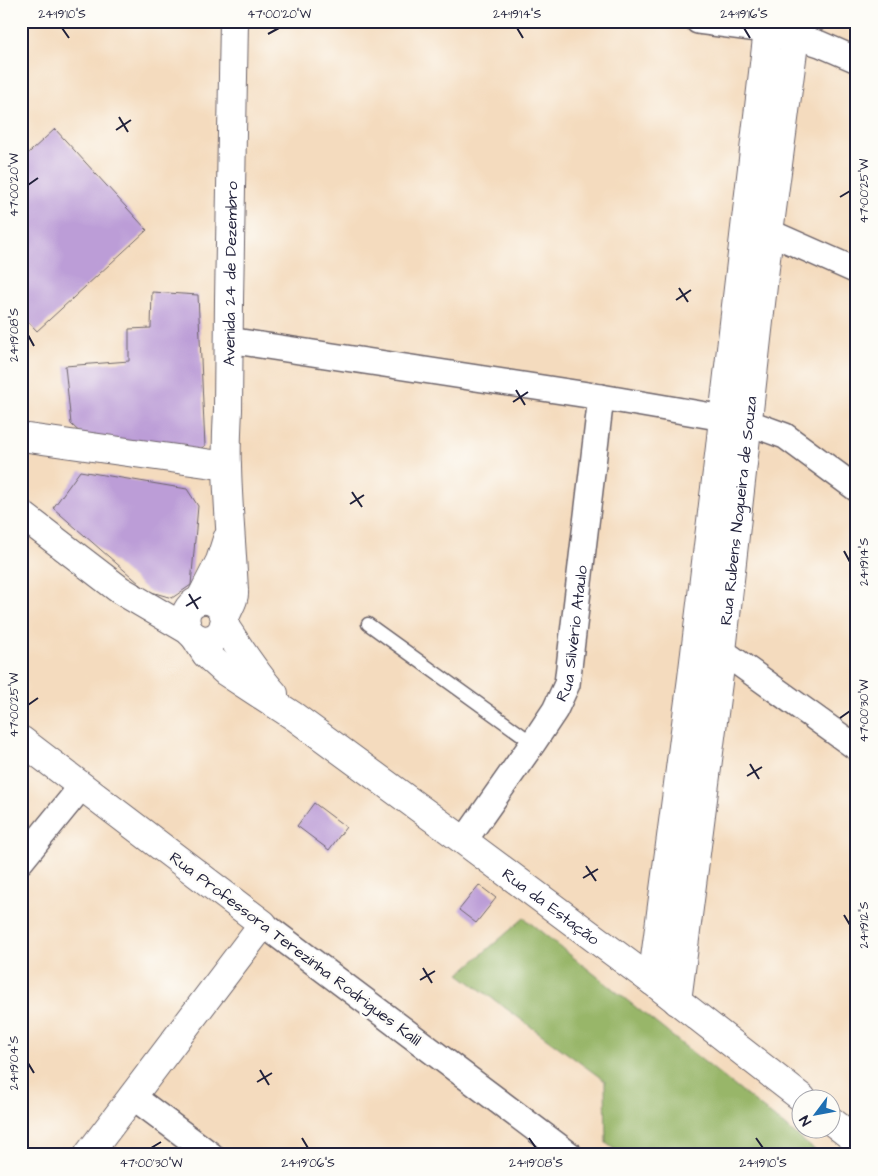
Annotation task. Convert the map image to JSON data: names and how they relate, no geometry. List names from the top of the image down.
{
  "streets": {
    "main road": [
      "Avenida 24 de Dezembro",
      "Rua Rubens Nogueira de Souza",
      "Rua da Estação",
      "Rua Professora Terezinha Rodrigues Kalil"
    ],
    "street": ["Rua Silvério Ataulo"]
  },
  "crossings": [
    ["Avenida 24 de Dezembro", "Rua da Estação"],
    ["Rua Rubens Nogueira de Souza", "Rua da Estação"],
    ["Rua Silvério Ataulo", "Rua da Estação"]
  ],
  "north": "bottom left",
  "coordinates": [
    "24°19'10\"S",
    "47°00'20\"W",
    "24°19'14\"S",
    "24°19'16\"S",
    "47°00'25\"W",
    "24°19'08\"S",
    "47°00'30\"W",
    "24°19'12\"S",
    "24°19'04\"S",
    "24°19'06\"S"
  ]
}
